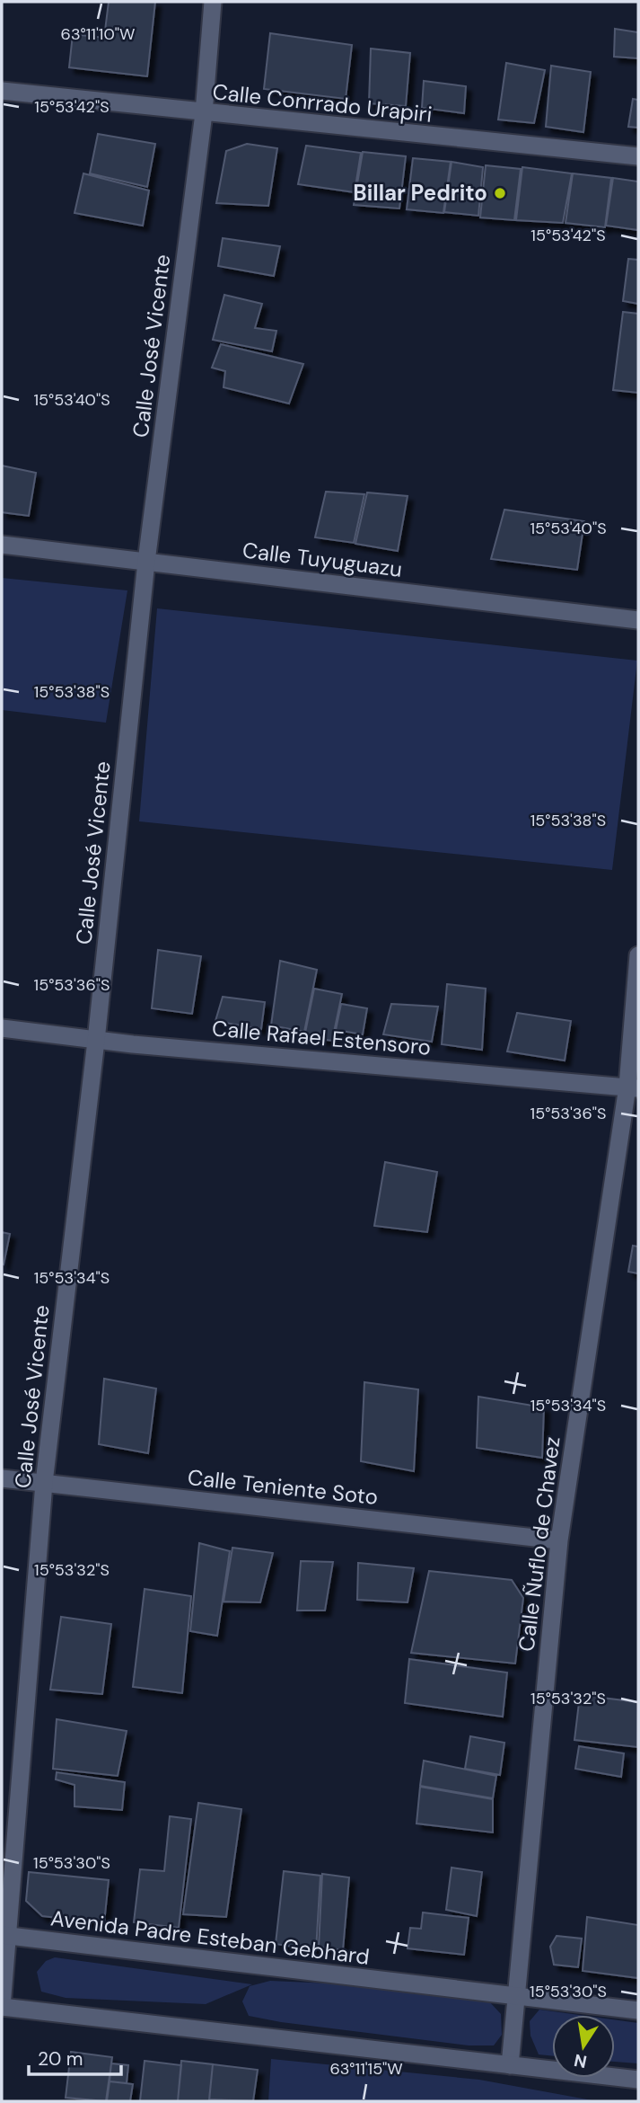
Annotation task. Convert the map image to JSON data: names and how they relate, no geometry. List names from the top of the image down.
{
  "streets": {
    "street": [
      "Calle Conrrado Urapiri",
      "Calle José Vicente",
      "Calle Tuyuguazu",
      "Calle Rafael Estensoro",
      "Calle Teniente Soto",
      "Calle Ñuflo de Chavez",
      "Avenida Padre Esteban Gebhard"
    ]
  },
  "crossings": [
    ["Calle Conrrado Urapiri", "Calle José Vicente"],
    ["Calle José Vicente", "Calle Tuyuguazu"],
    ["Calle José Vicente", "Calle Rafael Estensoro"],
    ["Calle José Vicente", "Calle Teniente Soto"],
    ["Calle José Vicente", "Avenida Padre Esteban Gebhard"],
    ["Calle Rafael Estensoro", "Calle Ñuflo de Chavez"],
    ["Calle Teniente Soto", "Calle Ñuflo de Chavez"],
    ["Calle Ñuflo de Chavez", "Avenida Padre Esteban Gebhard"]
  ],
  "places": ["Billar Pedrito"],
  "scale_bar": "20 m",
  "north": "bottom",
  "coordinates": [
    "63°11'10\"W",
    "15°53'42\"S",
    "15°53'40\"S",
    "15°53'38\"S",
    "15°53'36\"S",
    "15°53'34\"S",
    "15°53'32\"S",
    "15°53'30\"S",
    "63°11'15\"W"
  ]
}
